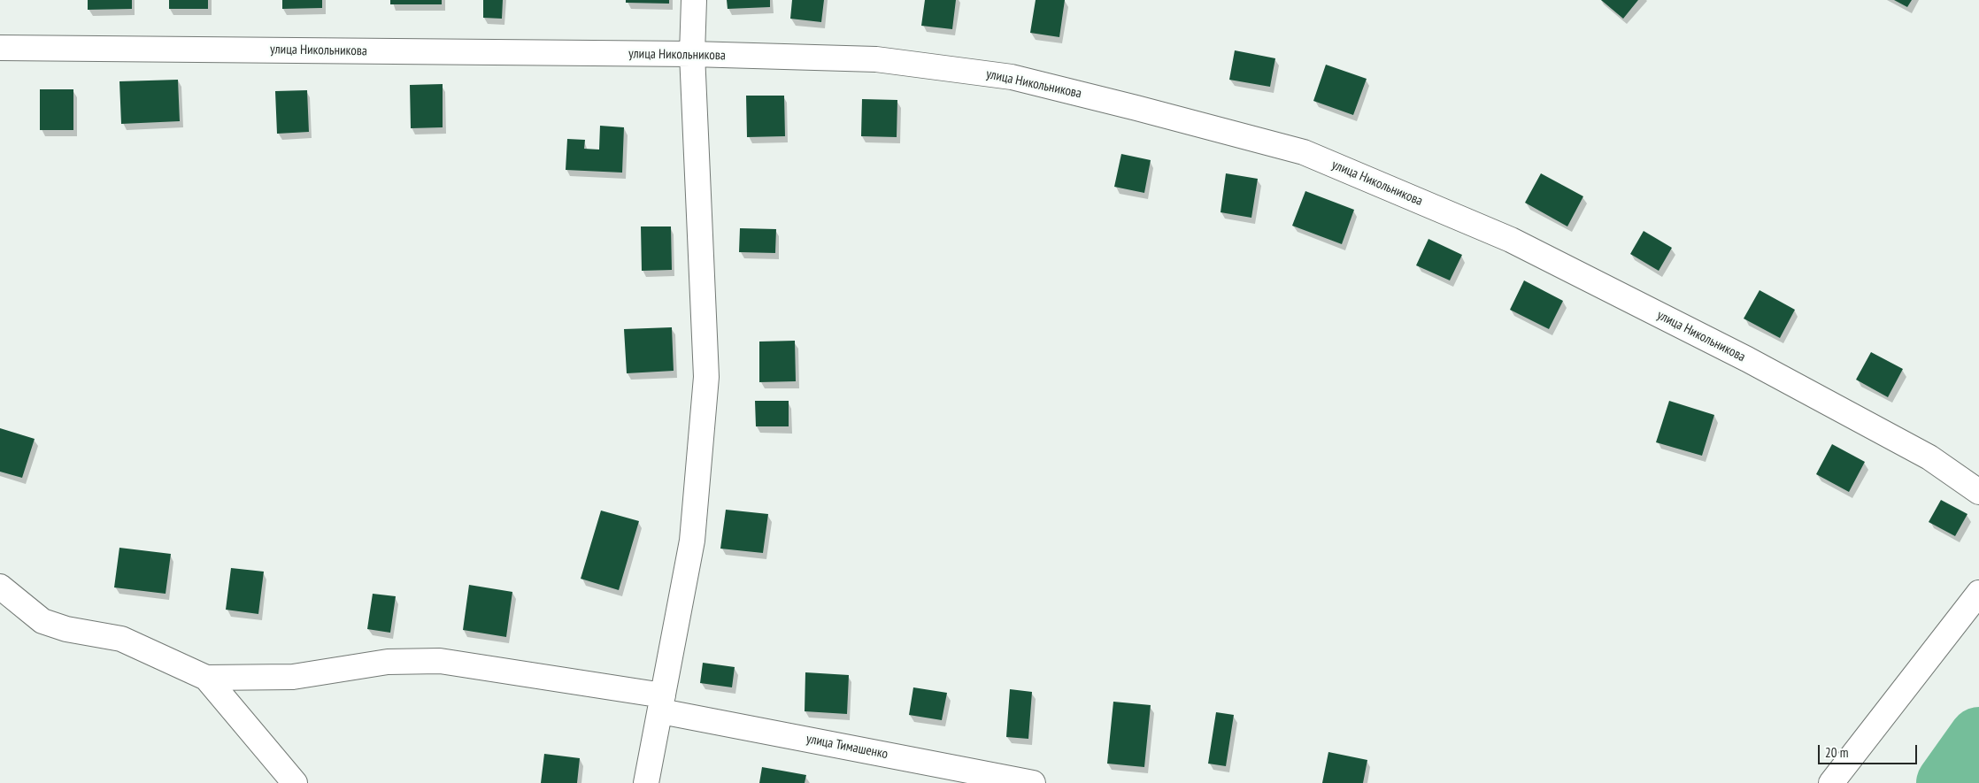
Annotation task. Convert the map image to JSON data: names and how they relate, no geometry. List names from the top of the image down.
{
  "streets": {
    "street": ["улица Никольникова", "улица Тимашенко"]
  },
  "scale_bar": "20 m"
}
